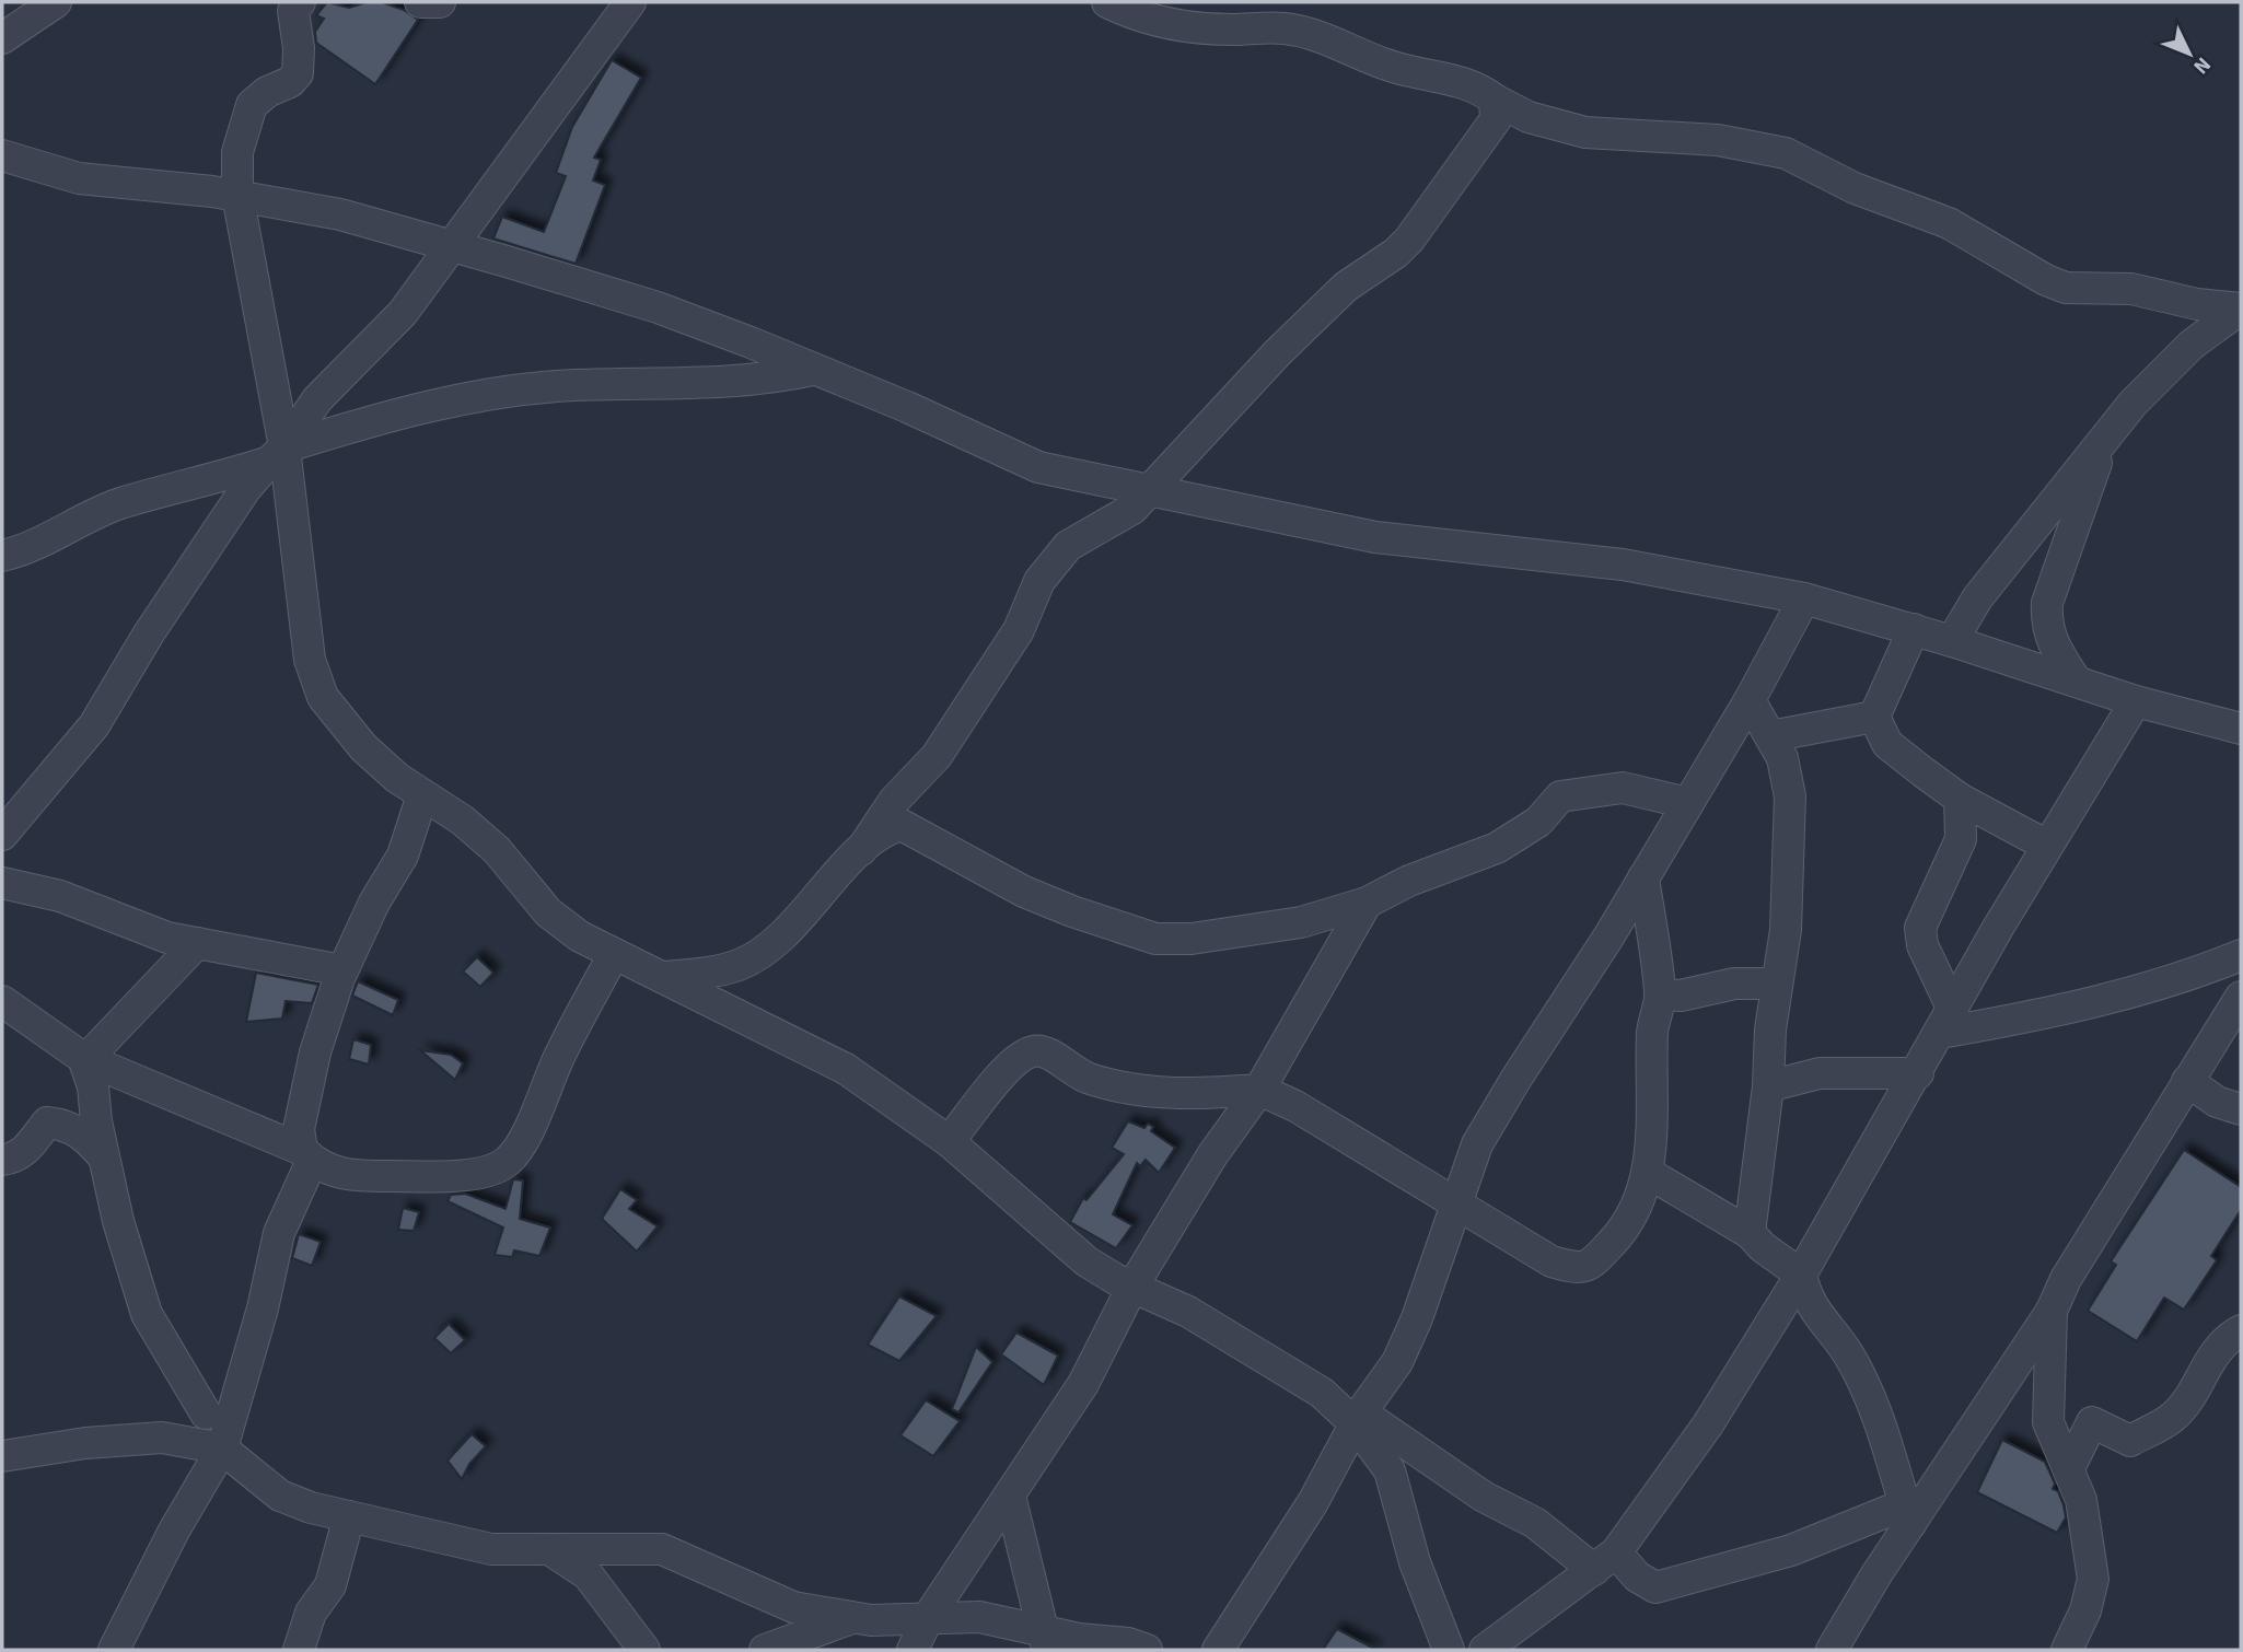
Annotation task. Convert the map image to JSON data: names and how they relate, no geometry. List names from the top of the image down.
{
  "north": "bottom right"
}
